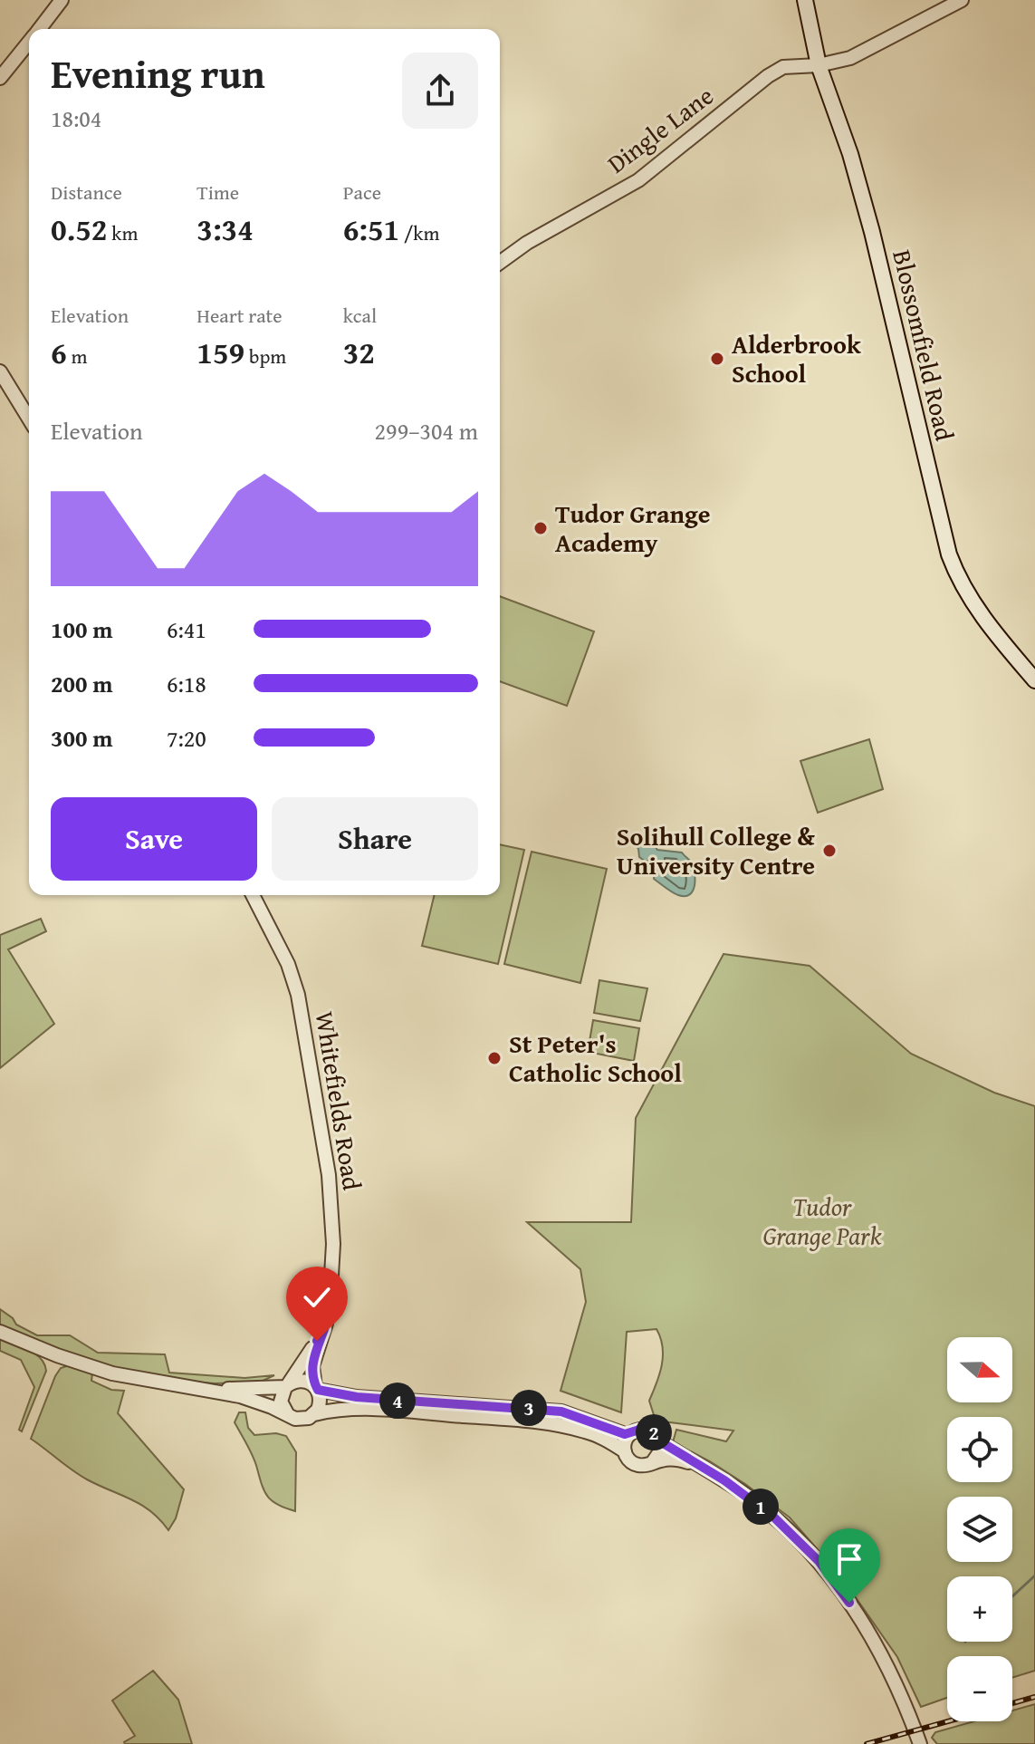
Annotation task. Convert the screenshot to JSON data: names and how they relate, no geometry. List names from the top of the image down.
{
  "streets": {
    "main road": ["Blossomfield Road"],
    "street": ["Dingle Lane", "Whitefields Road"]
  },
  "crossings": [
    ["Dingle Lane", "Blossomfield Road"]
  ],
  "parks": ["Tudor Grange Park"],
  "places": [
    "Alderbrook School",
    "Tudor Grange Academy",
    "Solihull College & University Centre",
    "St Peter's Catholic School"
  ],
  "north": "right",
  "page": {
    "heading": ["Evening run", "18:04"],
    "stats": [
      ["Distance", "0.52 km"],
      ["Time", "3:34"],
      ["Pace", "6:51 /km"],
      ["Elevation", "6 m"],
      ["Heart rate", "159 bpm"],
      ["kcal", "32"]
    ],
    "chart": ["Elevation", "299–304 m"],
    "list": [
      {
        "name": "100 m",
        "note": "6:41"
      },
      {
        "name": "200 m",
        "note": "6:18"
      },
      {
        "name": "300 m",
        "note": "7:20"
      }
    ],
    "buttons": ["Save", "Share"],
    "map_buttons": ["+", "−"],
    "pins": [
      "4",
      "3",
      "2",
      "1"
    ]
  }
}
